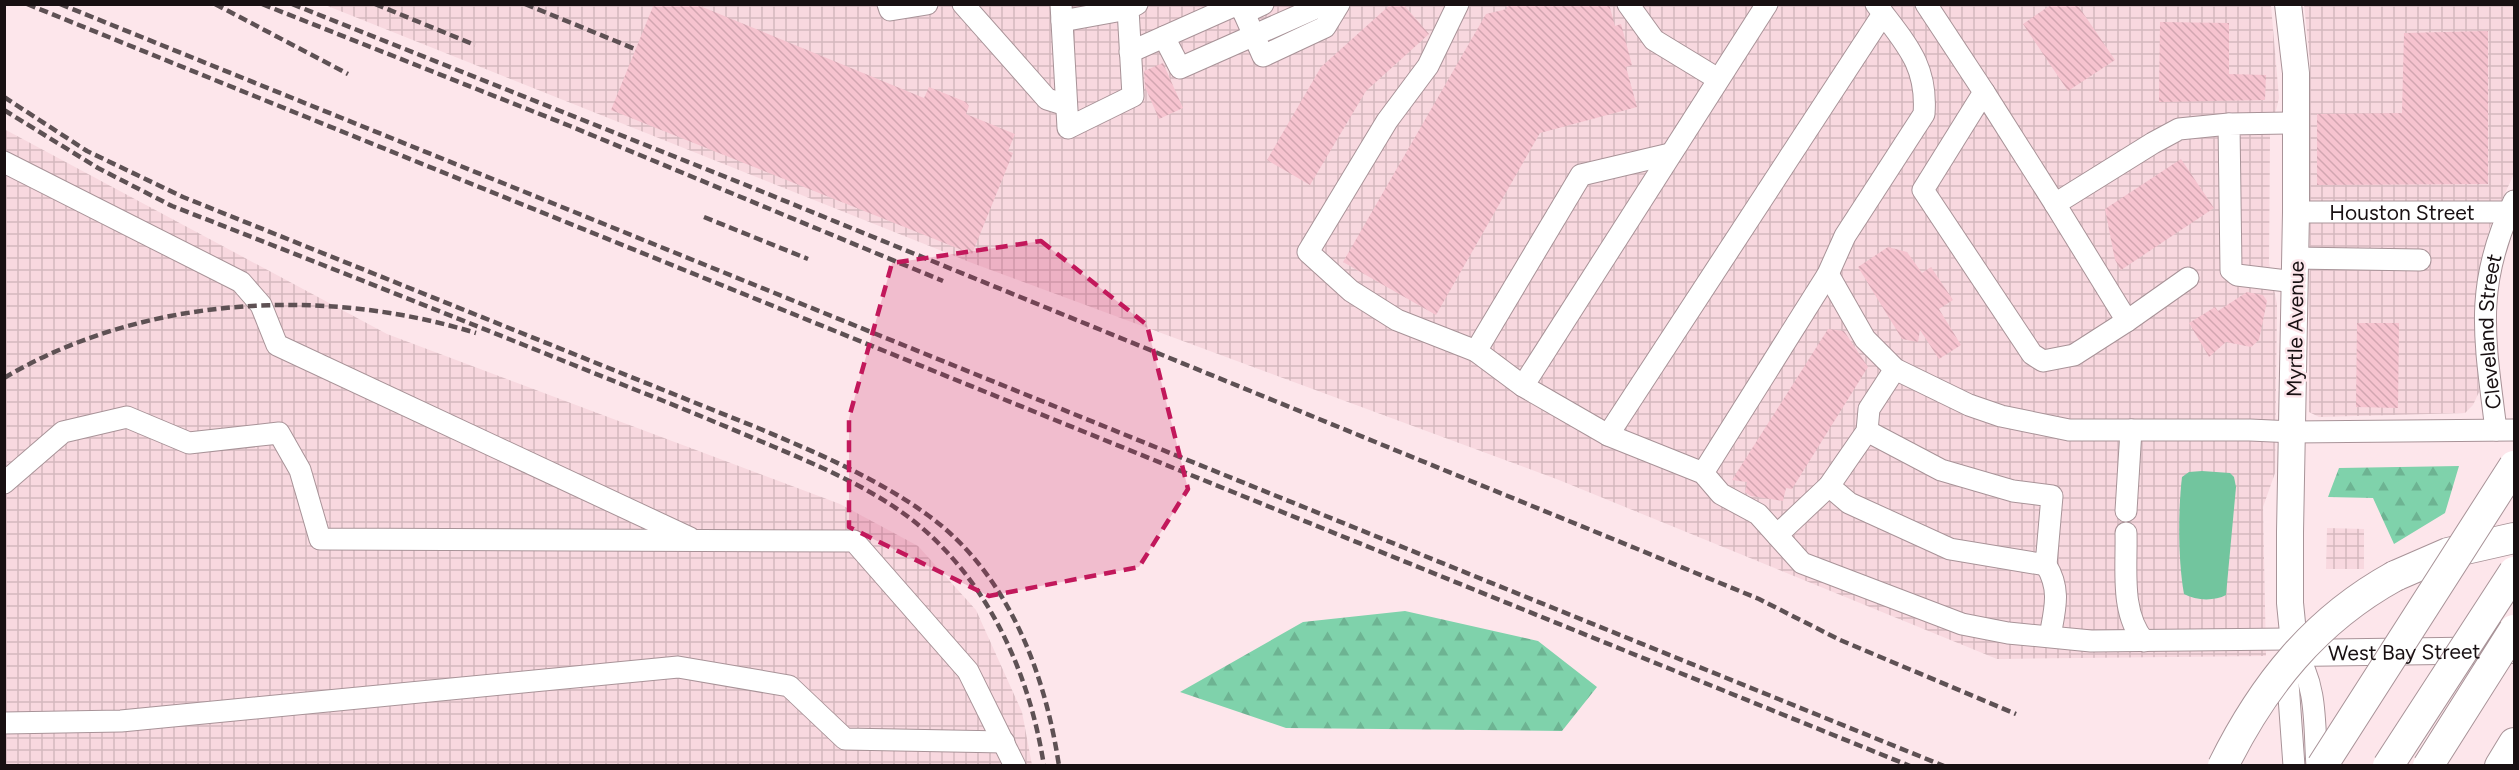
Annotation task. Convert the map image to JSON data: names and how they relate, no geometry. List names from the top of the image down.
{
  "streets": {
    "main road": ["Myrtle Avenue", "West Bay Street"],
    "street": ["Houston Street", "Cleveland Street"]
  },
  "crossings": [
    ["Houston Street", "Myrtle Avenue"],
    ["Houston Street", "Cleveland Street"],
    ["Myrtle Avenue", "West Bay Street"]
  ]
}
